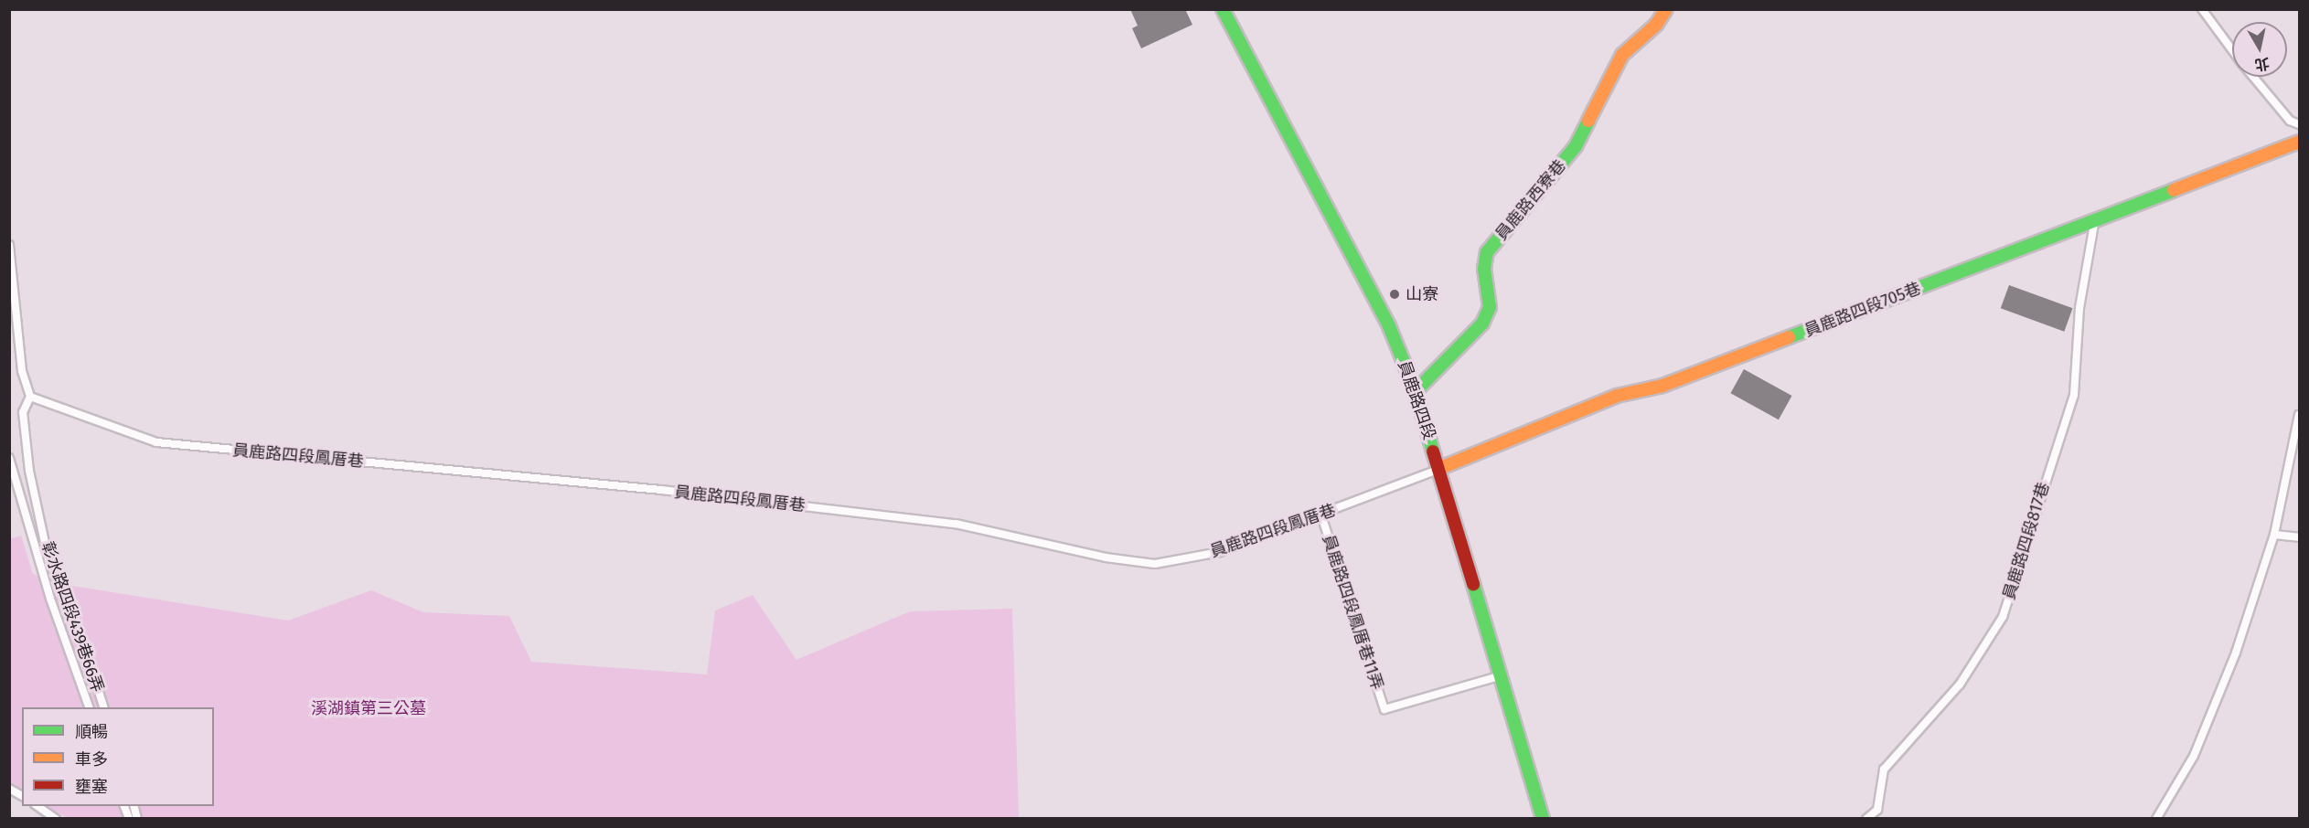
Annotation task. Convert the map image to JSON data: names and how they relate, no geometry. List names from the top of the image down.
{
  "streets": {
    "street": ["員鹿路西寮巷", "員鹿路四段705巷", "員鹿路四段"],
    "lane": [
      "員鹿路四段鳳厝巷",
      "員鹿路四段817巷",
      "員鹿路四段鳳厝巷11弄",
      "彰水路四段439巷66弄"
    ]
  },
  "crossings": [
    ["員鹿路西寮巷", "員鹿路四段"],
    ["員鹿路四段705巷", "員鹿路四段"],
    ["員鹿路四段705巷", "員鹿路四段鳳厝巷"],
    ["員鹿路四段705巷", "員鹿路四段817巷"],
    ["員鹿路四段", "員鹿路四段鳳厝巷"],
    ["員鹿路四段", "員鹿路四段鳳厝巷11弄"],
    ["員鹿路四段鳳厝巷", "員鹿路四段鳳厝巷11弄"],
    ["員鹿路四段鳳厝巷", "彰水路四段439巷66弄"]
  ],
  "parks": ["溪湖鎮第三公墓"],
  "places": ["山寮"],
  "legend": ["順暢", "車多", "壅塞"],
  "north": "bottom"
}
